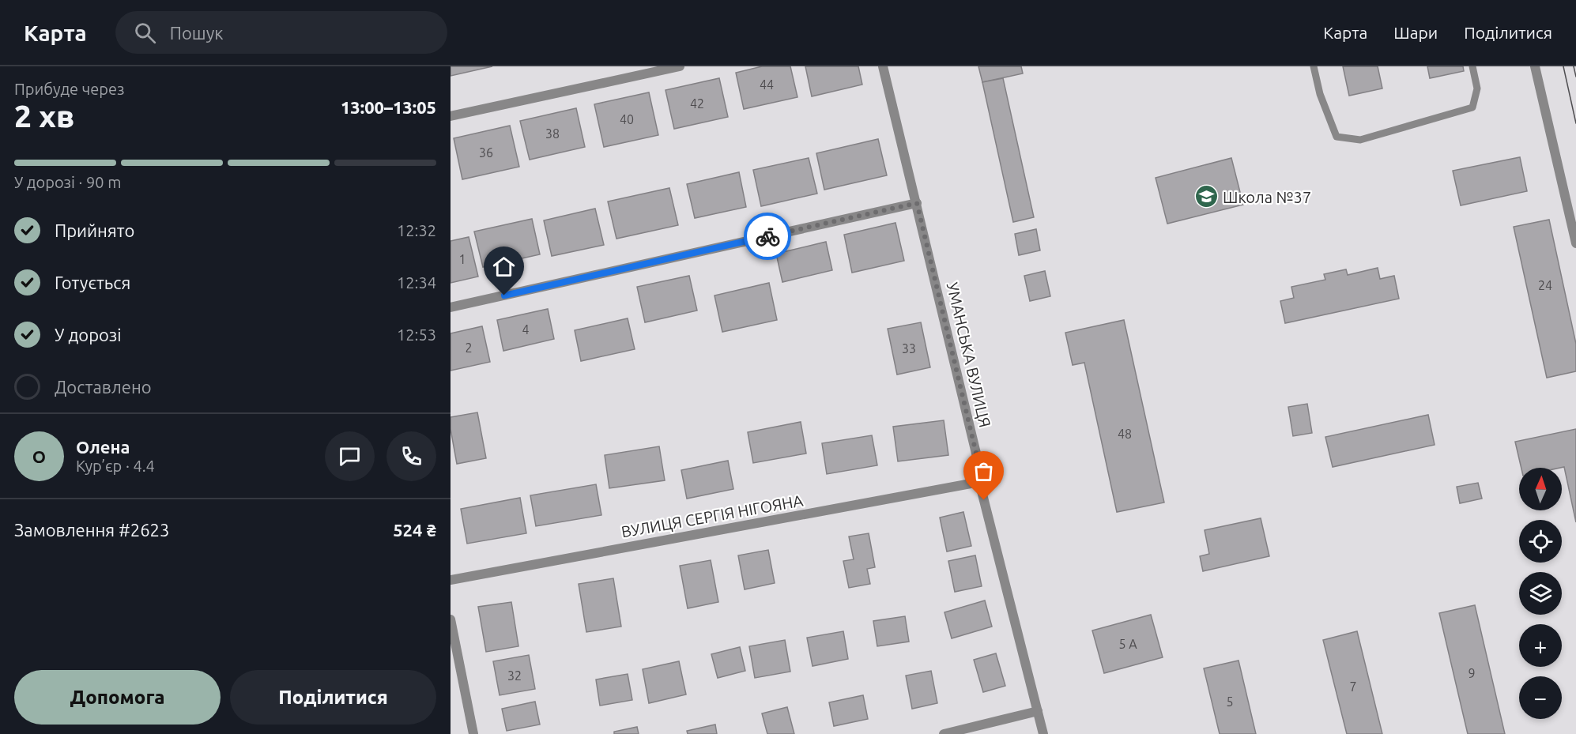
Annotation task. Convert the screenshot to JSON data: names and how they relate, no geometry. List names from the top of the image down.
{
  "streets": {
    "street": ["УМАНСЬКА ВУЛИЦЯ", "ВУЛИЦЯ СЕРГІЯ НІГОЯНА"]
  },
  "crossings": [
    ["УМАНСЬКА ВУЛИЦЯ", "ВУЛИЦЯ СЕРГІЯ НІГОЯНА"]
  ],
  "places": {
    "school or university": ["Школа №37"]
  },
  "house_numbers": [
    "44",
    "42",
    "40",
    "38",
    "36",
    "1",
    "24",
    "4",
    "2",
    "33",
    "48",
    "5 А",
    "9",
    "32",
    "7",
    "5"
  ],
  "north": "top",
  "page": {
    "header": "Карта",
    "search": "Пошук",
    "nav": ["Карта", "Шари", "Поділитися"],
    "heading": ["2 хв", "Прибуде через", "13:00–13:05"],
    "panel": [
      "Олена",
      "Кур’єр · 4.4",
      "Замовлення #2623",
      "524 ₴"
    ],
    "bar": "У дорозі · 90 m",
    "list": [
      ["Прийнято", "12:32"],
      ["Готується", "12:34"],
      ["У дорозі", "12:53"],
      "Доставлено"
    ],
    "round": "О",
    "map_buttons": ["+", "−"],
    "buttons": ["Допомога", "Поділитися"]
  }
}
